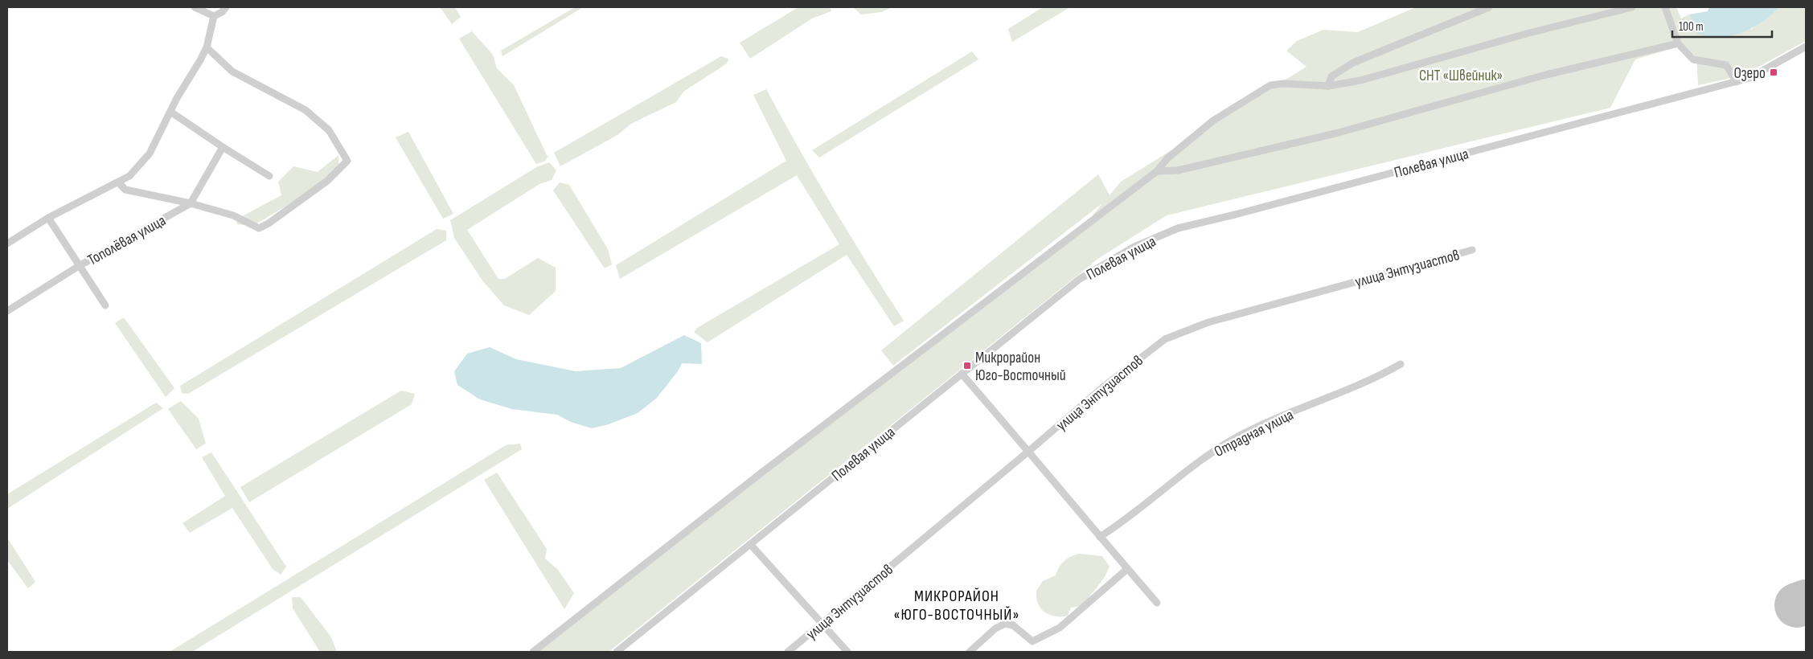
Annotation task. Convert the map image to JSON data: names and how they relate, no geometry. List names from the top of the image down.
{
  "streets": {
    "street": [
      "Полевая улица",
      "Тополёвая улица",
      "улица Энтузиастов",
      "Отрадная улица"
    ]
  },
  "districts": ["МИКРОРАЙОН «ЮГО-ВОСТОЧНЫЙ»"],
  "parks": ["СНТ «Швейник»"],
  "places": {
    "transit": ["Озеро", "Микрорайон Юго-Восточный"]
  },
  "scale_bar": "100 m"
}
